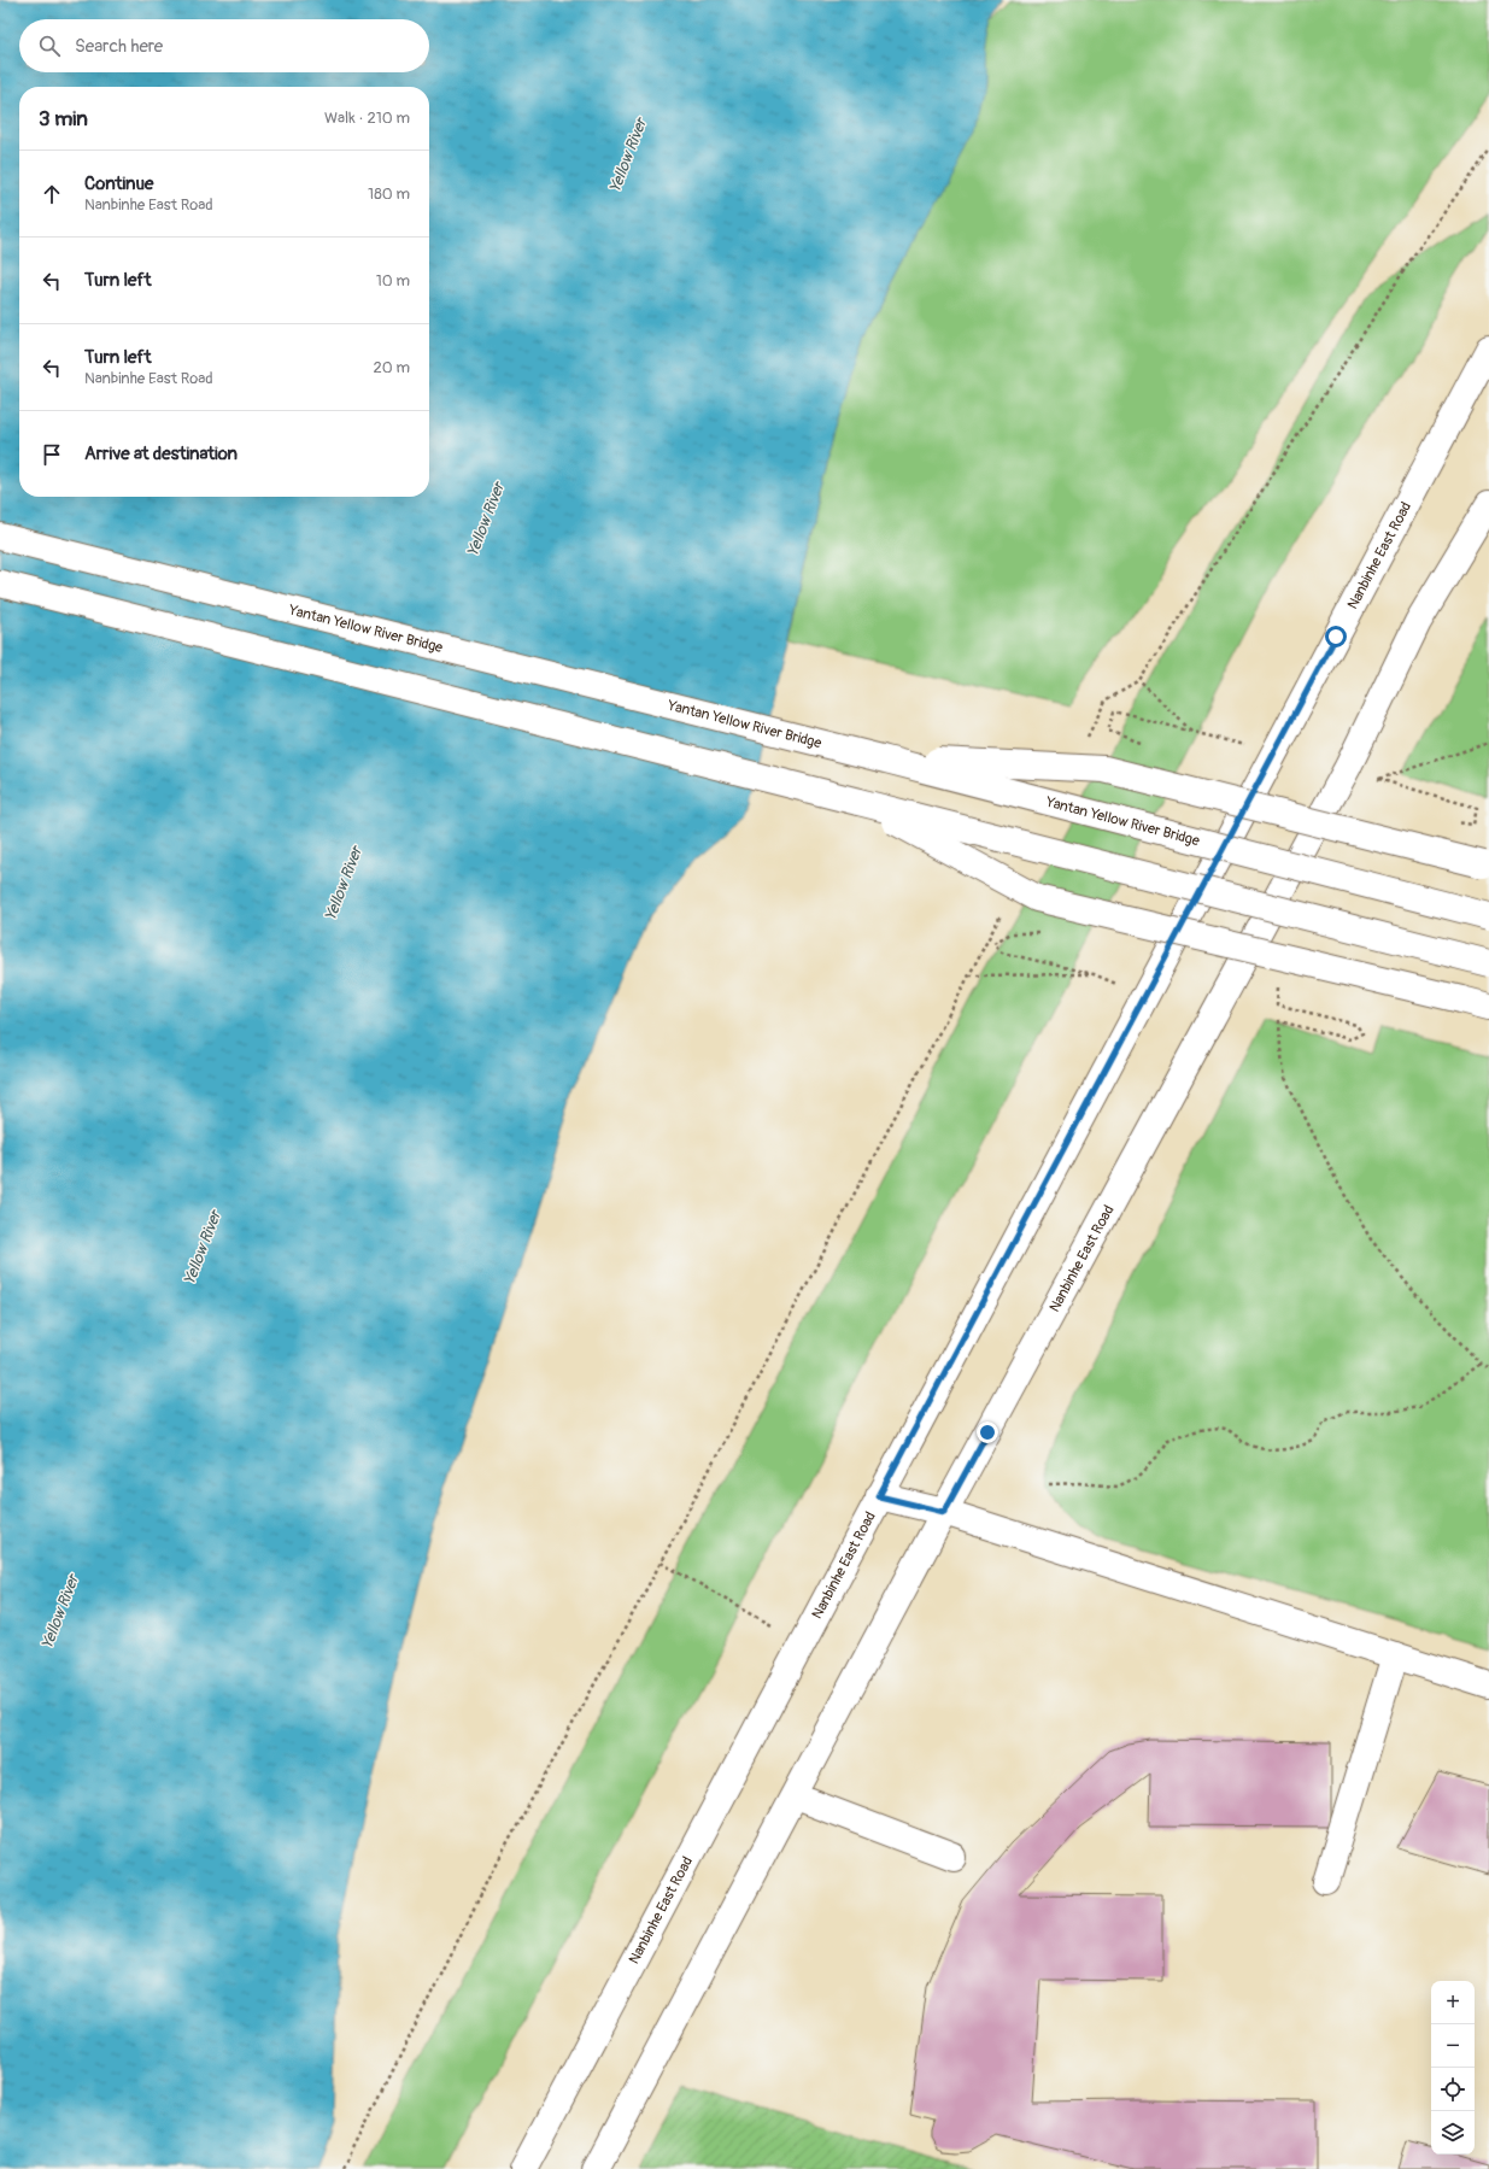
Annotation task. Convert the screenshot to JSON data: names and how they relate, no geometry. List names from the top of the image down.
{
  "streets": {
    "main road": ["Nanbinhe East Road", "Yantan Yellow River Bridge"]
  },
  "water": ["Yellow River"],
  "page": {
    "search": "Search here",
    "heading": ["3 min", "Walk · 210 m"],
    "list": [
      ["Continue", "Nanbinhe East Road", "180 m"],
      ["Turn left", "10 m"],
      ["Turn left", "Nanbinhe East Road", "20 m"],
      "Arrive at destination"
    ],
    "map_buttons": ["+", "−"]
  }
}
